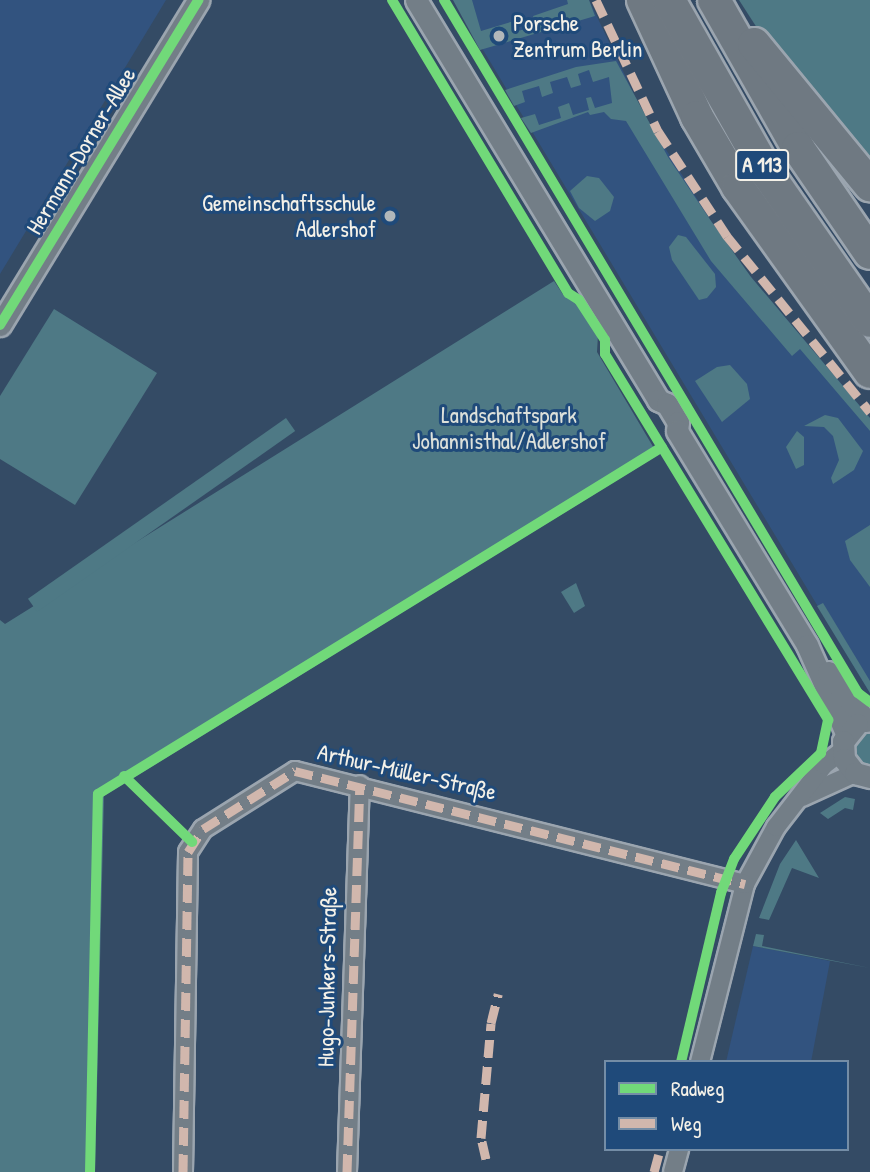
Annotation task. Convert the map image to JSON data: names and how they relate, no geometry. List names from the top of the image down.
{
  "streets": {
    "highway": ["A 113"],
    "street": ["Hermann-Dorner-Allee", "Arthur-Müller-Straße", "Hugo-Junkers-Straße"]
  },
  "crossings": [
    ["Arthur-Müller-Straße", "Hugo-Junkers-Straße"]
  ],
  "parks": ["Landschaftspark Johannisthal/Adlershof"],
  "places": ["Porsche Zentrum Berlin", "Gemeinschaftsschule Adlershof"],
  "legend": ["Radweg", "Weg"]
}
